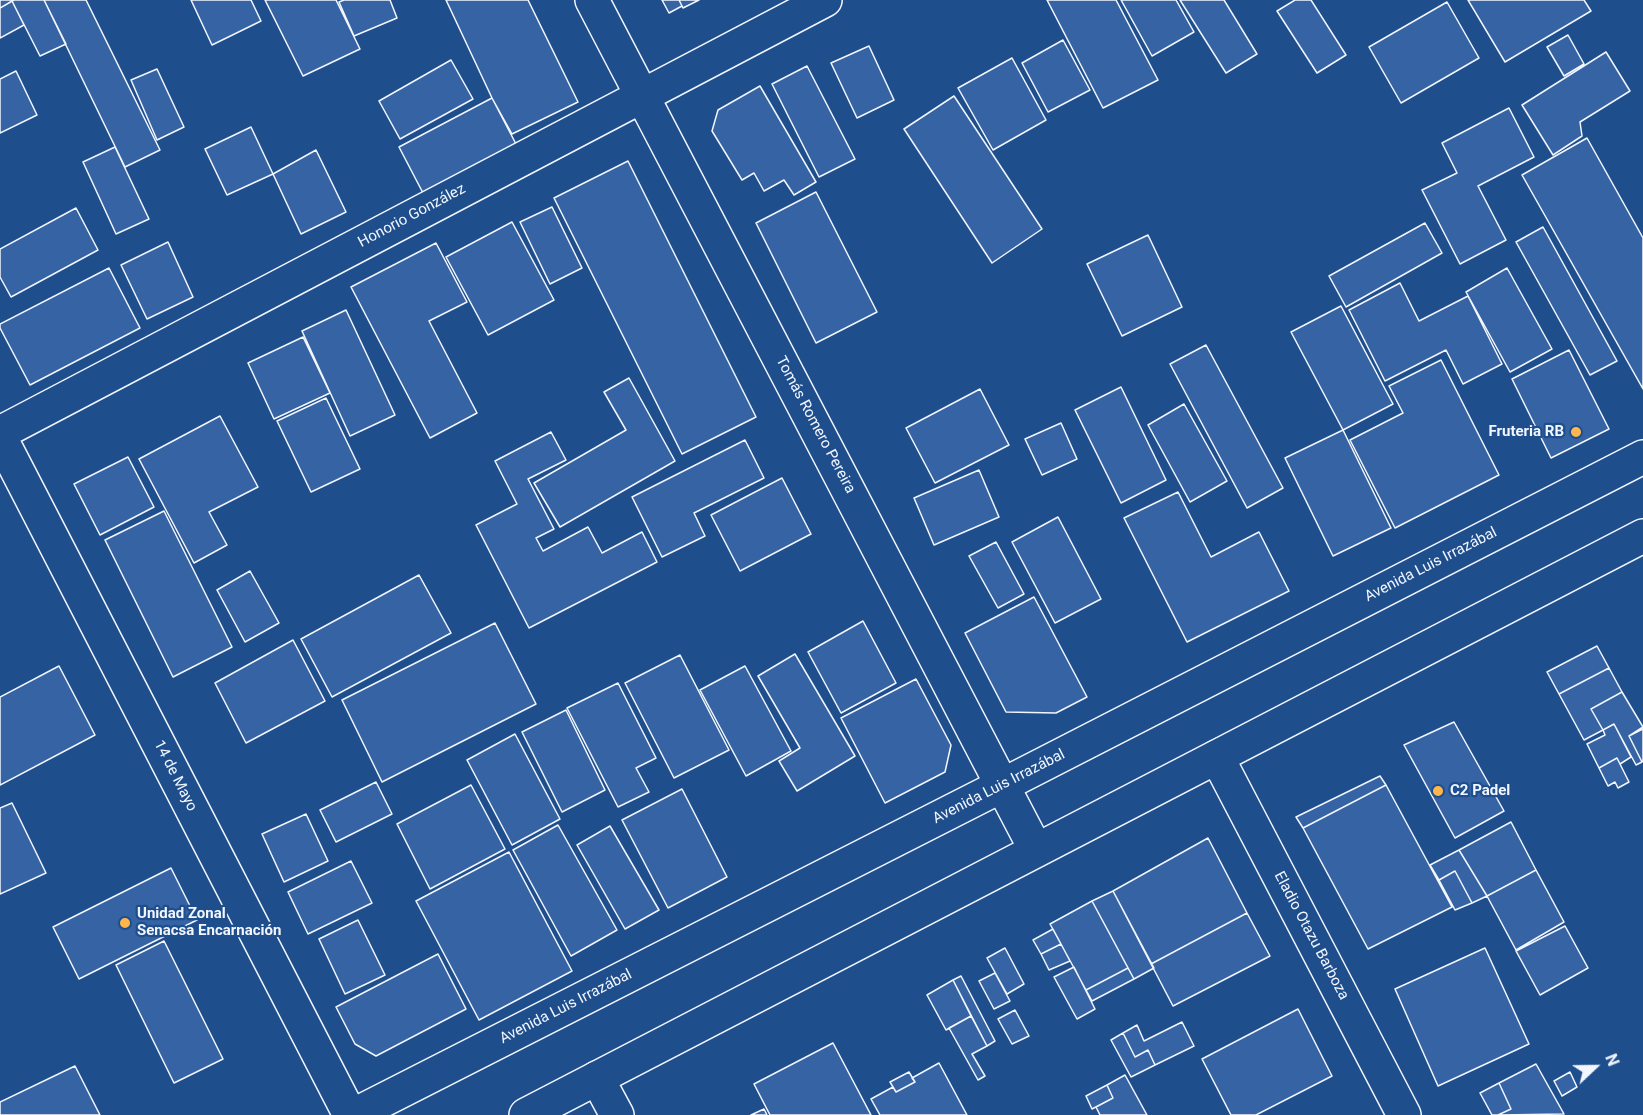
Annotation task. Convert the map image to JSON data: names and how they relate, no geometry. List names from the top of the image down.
{
  "streets": {
    "main road": [
      "Honorio González",
      "Tomás Romero Pereira",
      "Avenida Luis Irrazábal",
      "14 de Mayo",
      "Eladio Otazu Barboza"
    ]
  },
  "crossings": [
    ["Honorio González", "Tomás Romero Pereira"],
    ["Tomás Romero Pereira", "Avenida Luis Irrazábal"],
    ["Avenida Luis Irrazábal", "14 de Mayo"]
  ],
  "places": ["Fruteria RB", "C2 Padel", "Unidad Zonal Senacsa Encarnación"],
  "north": "right"
}
